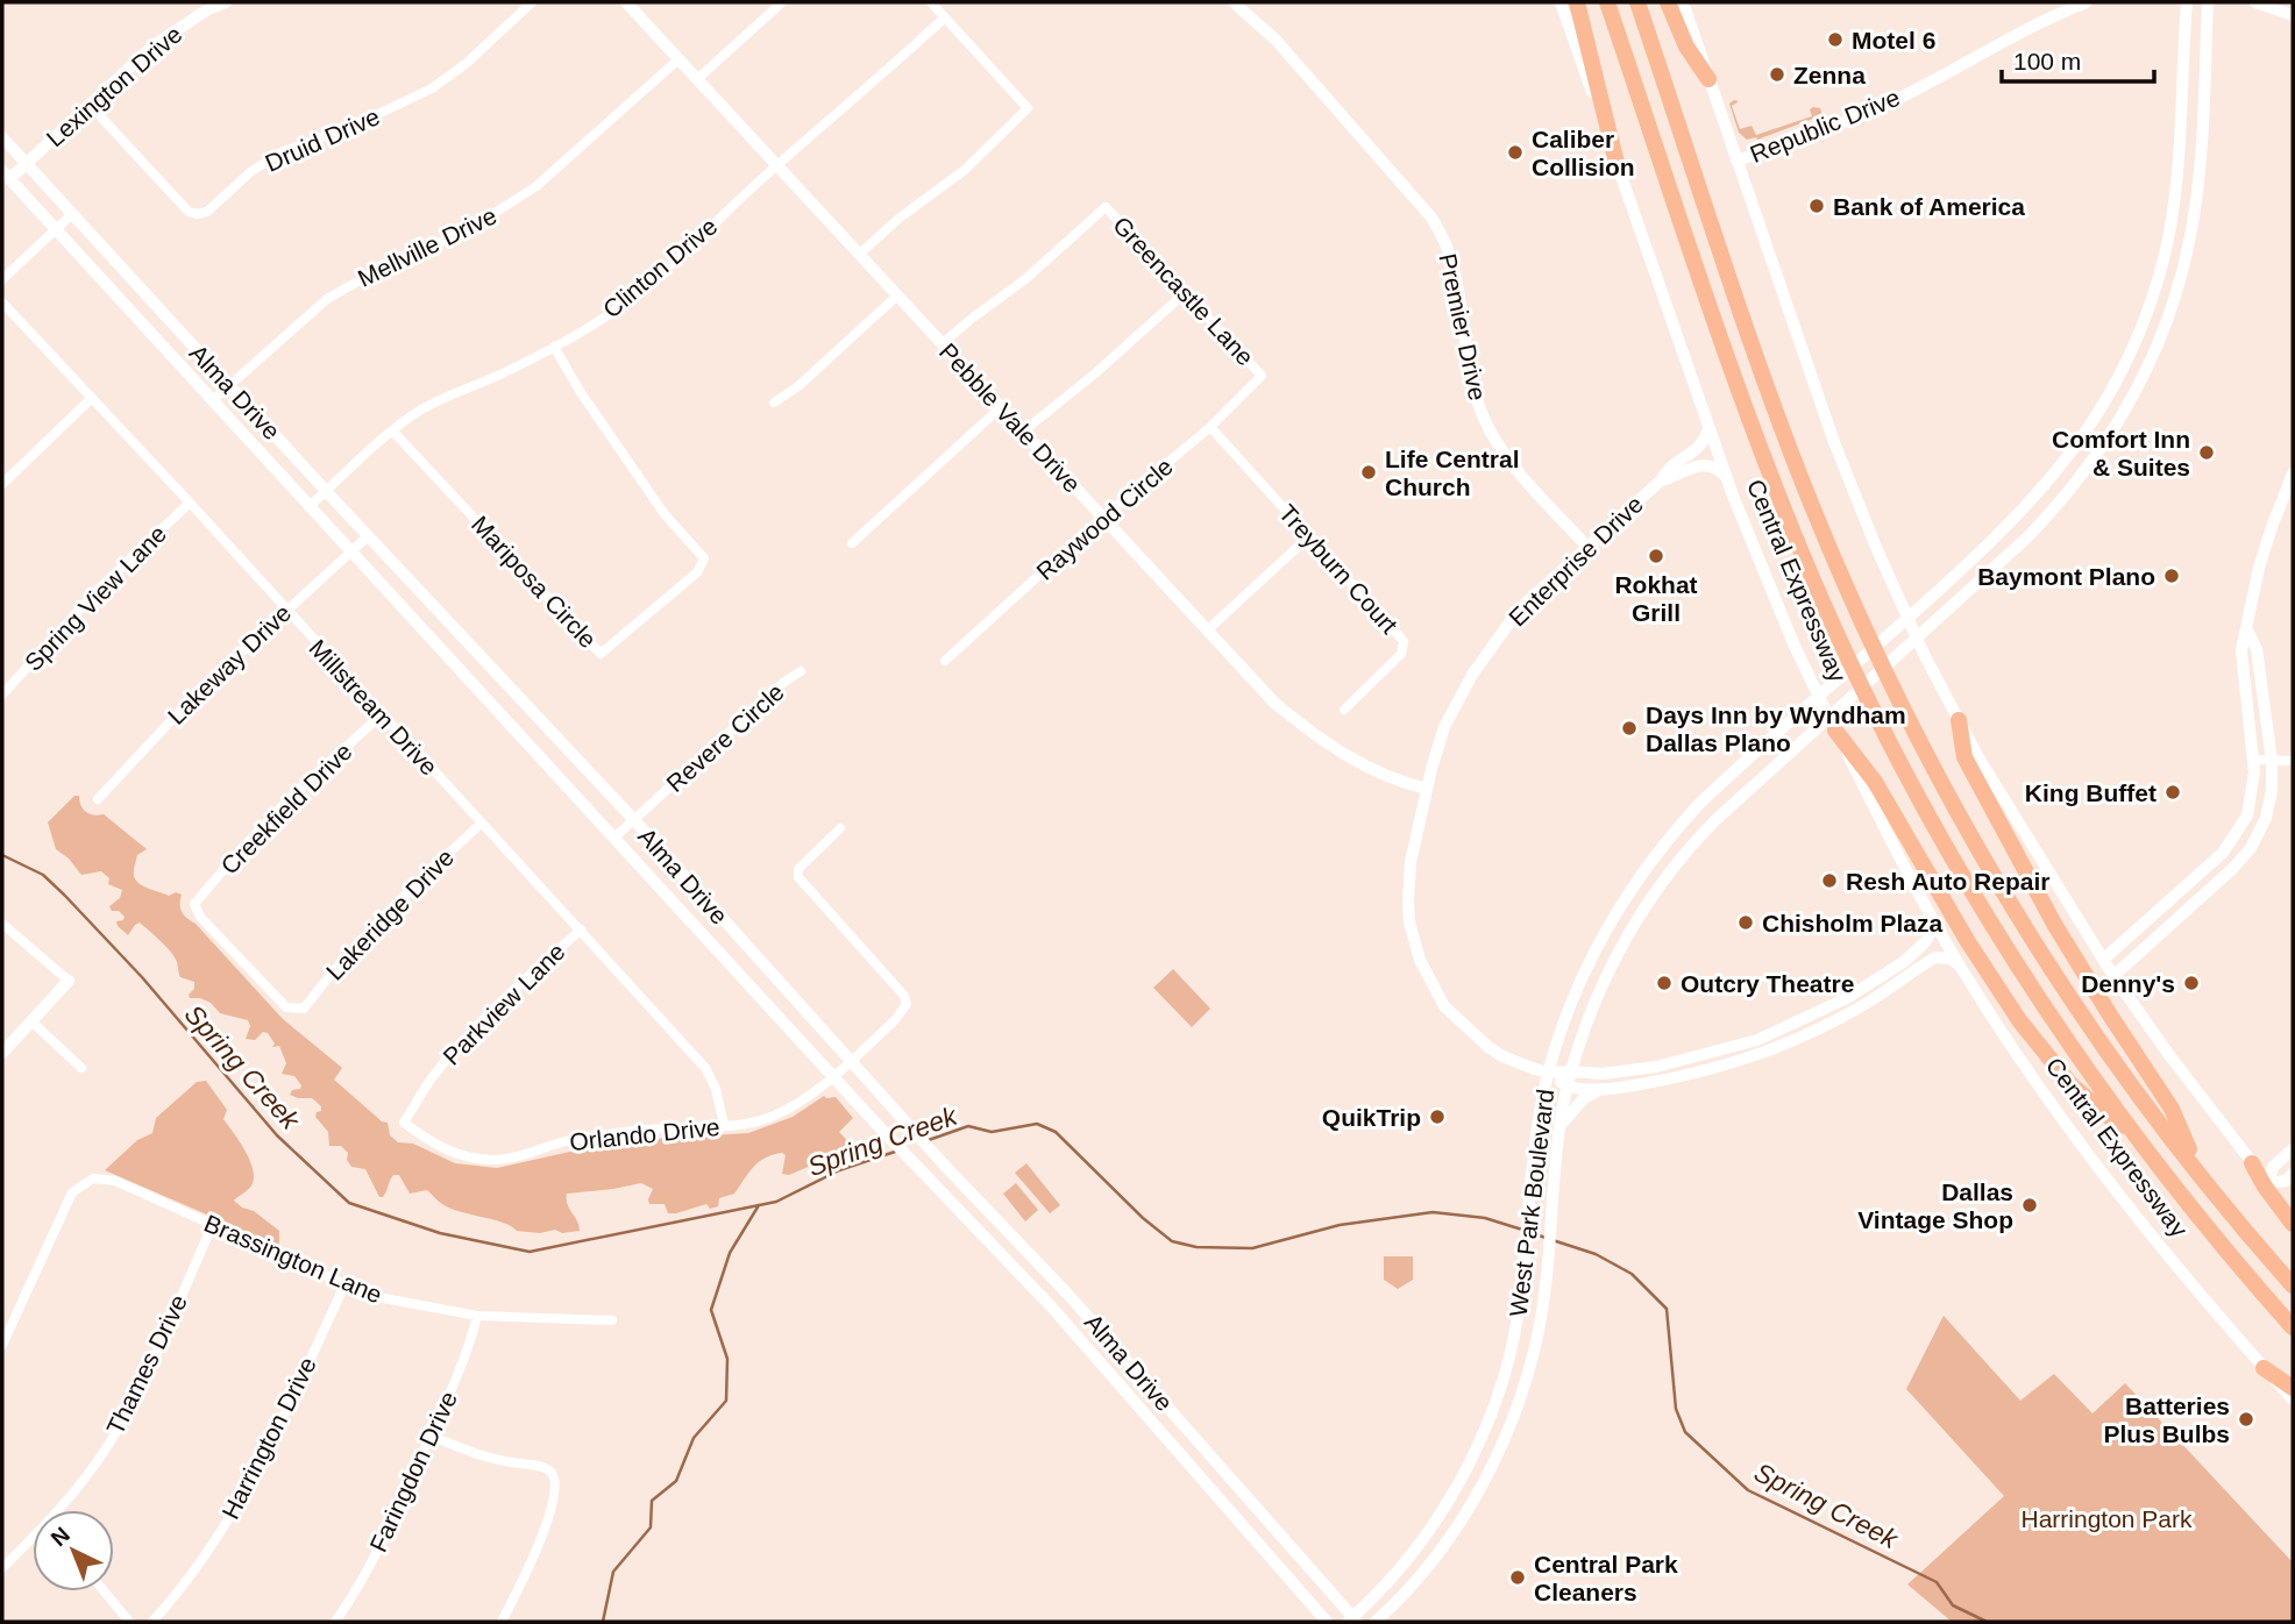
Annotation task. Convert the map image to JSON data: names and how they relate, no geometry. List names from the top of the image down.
{
  "streets": {
    "highway": ["Central Expressway"],
    "main road": [
      "Lexington Drive",
      "Republic Drive",
      "Premier Drive",
      "Alma Drive",
      "Pebble Vale Drive",
      "Enterprise Drive",
      "West Park Boulevard"
    ],
    "street": [
      "Druid Drive",
      "Mellville Drive",
      "Clinton Drive",
      "Greencastle Lane",
      "Raywood Circle",
      "Treyburn Court",
      "Mariposa Circle",
      "Spring View Lane",
      "Lakeway Drive",
      "Millstream Drive",
      "Revere Circle",
      "Creekfield Drive",
      "Lakeridge Drive",
      "Parkview Lane",
      "Orlando Drive",
      "Brassington Lane",
      "Thames Drive",
      "Harrington Drive",
      "Faringdon Drive"
    ]
  },
  "crossings": [
    ["Lexington Drive", "Druid Drive"],
    ["Lexington Drive", "Alma Drive"],
    ["Mellville Drive", "Alma Drive"],
    ["Mellville Drive", "Pebble Vale Drive"],
    ["Clinton Drive", "Alma Drive"],
    ["Clinton Drive", "Pebble Vale Drive"],
    ["Clinton Drive", "Mariposa Circle"],
    ["Greencastle Lane", "Pebble Vale Drive"],
    ["Greencastle Lane", "Raywood Circle"],
    ["Premier Drive", "Enterprise Drive"],
    ["Alma Drive", "Lakeway Drive"],
    ["Alma Drive", "Revere Circle"],
    ["Alma Drive", "Orlando Drive"],
    ["Alma Drive", "West Park Boulevard"],
    ["Pebble Vale Drive", "Raywood Circle"],
    ["Pebble Vale Drive", "Enterprise Drive"],
    ["Raywood Circle", "Treyburn Court"],
    ["Enterprise Drive", "Central Expressway"],
    ["Enterprise Drive", "West Park Boulevard"],
    ["Spring View Lane", "Millstream Drive"],
    ["Lakeway Drive", "Millstream Drive"],
    ["Millstream Drive", "Creekfield Drive"],
    ["Millstream Drive", "Lakeridge Drive"],
    ["Millstream Drive", "Parkview Lane"],
    ["Millstream Drive", "Orlando Drive"],
    ["Creekfield Drive", "Lakeridge Drive"],
    ["Parkview Lane", "Orlando Drive"],
    ["Brassington Lane", "Thames Drive"],
    ["Brassington Lane", "Harrington Drive"],
    ["Brassington Lane", "Faringdon Drive"]
  ],
  "water": ["Spring Creek"],
  "parks": ["Harrington Park"],
  "places": [
    "Motel 6",
    "Zenna",
    "Caliber Collision",
    "Bank of America",
    "Comfort Inn & Suites",
    "Life Central Church",
    "Rokhat Grill",
    "Baymont Plano",
    "Days Inn by Wyndham Dallas Plano",
    "King Buffet",
    "Resh Auto Repair",
    "Chisholm Plaza",
    "Outcry Theatre",
    "Denny's",
    "QuikTrip",
    "Dallas Vintage Shop",
    "Batteries Plus Bulbs",
    "Central Park Cleaners"
  ],
  "scale_bar": "100 m",
  "north": "top left"
}
